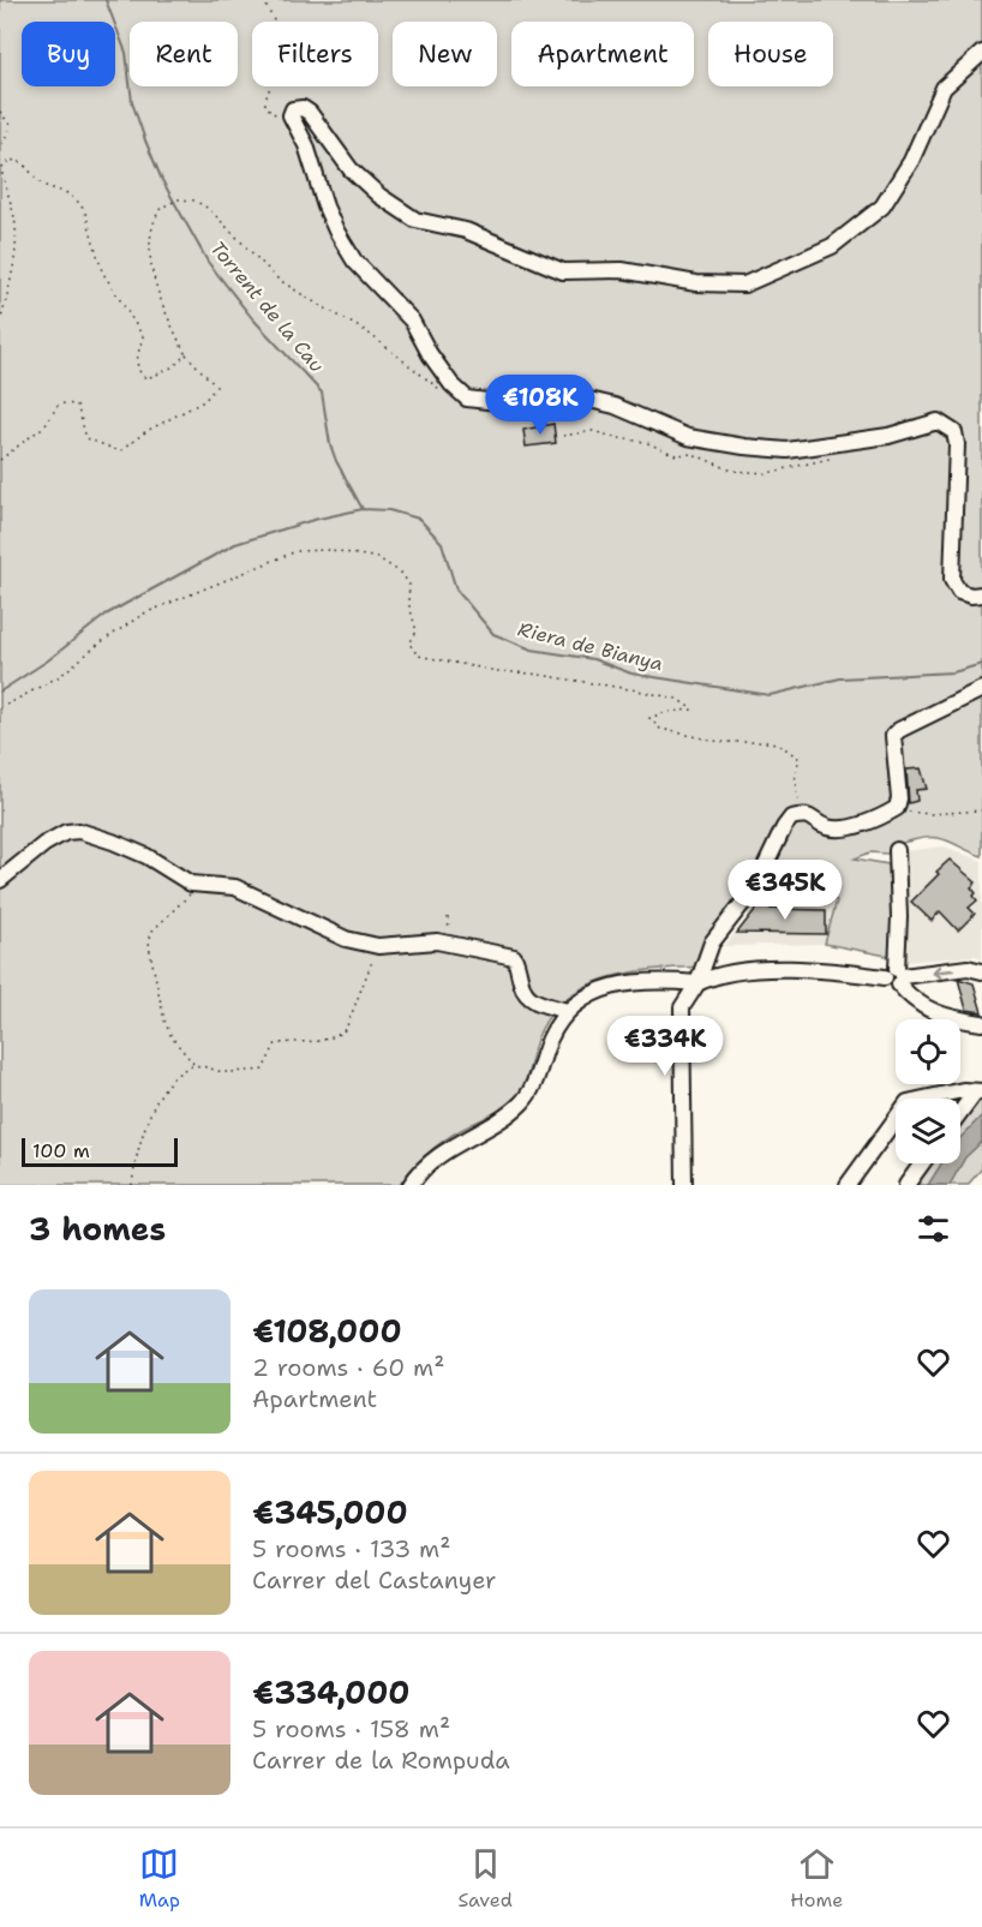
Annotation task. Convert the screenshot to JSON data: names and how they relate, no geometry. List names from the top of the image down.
{
  "water": ["Torrent de la Cau", "Riera de Bianya"],
  "scale_bar": "100 m",
  "page": {
    "chip": [
      "Buy",
      "Rent",
      "Filters",
      "New",
      "Apartment",
      "House"
    ],
    "price": ["€108K", "€345K", "€334K"],
    "scale": "100 m",
    "heading": "3 homes",
    "list": [
      {
        "name": "€108,000",
        "note": "2 rooms · 60 m² · Apartment"
      },
      {
        "name": "€345,000",
        "note": "5 rooms · 133 m² · Carrer del Castanyer"
      },
      {
        "name": "€334,000",
        "note": "5 rooms · 158 m² · Carrer de la Rompuda"
      }
    ],
    "tabs": ["Map", "Saved", "Home"]
  }
}
